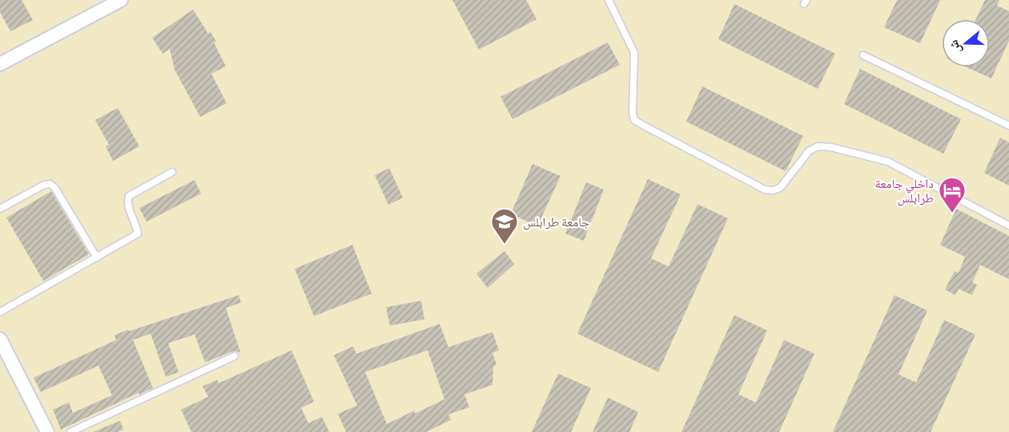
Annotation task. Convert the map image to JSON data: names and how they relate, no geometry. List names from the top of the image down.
{
  "places": {
    "hotel": ["داخلي جامعة طرابلس"],
    "school or university": ["جامعة طرابلس"]
  },
  "north": "left"
}
